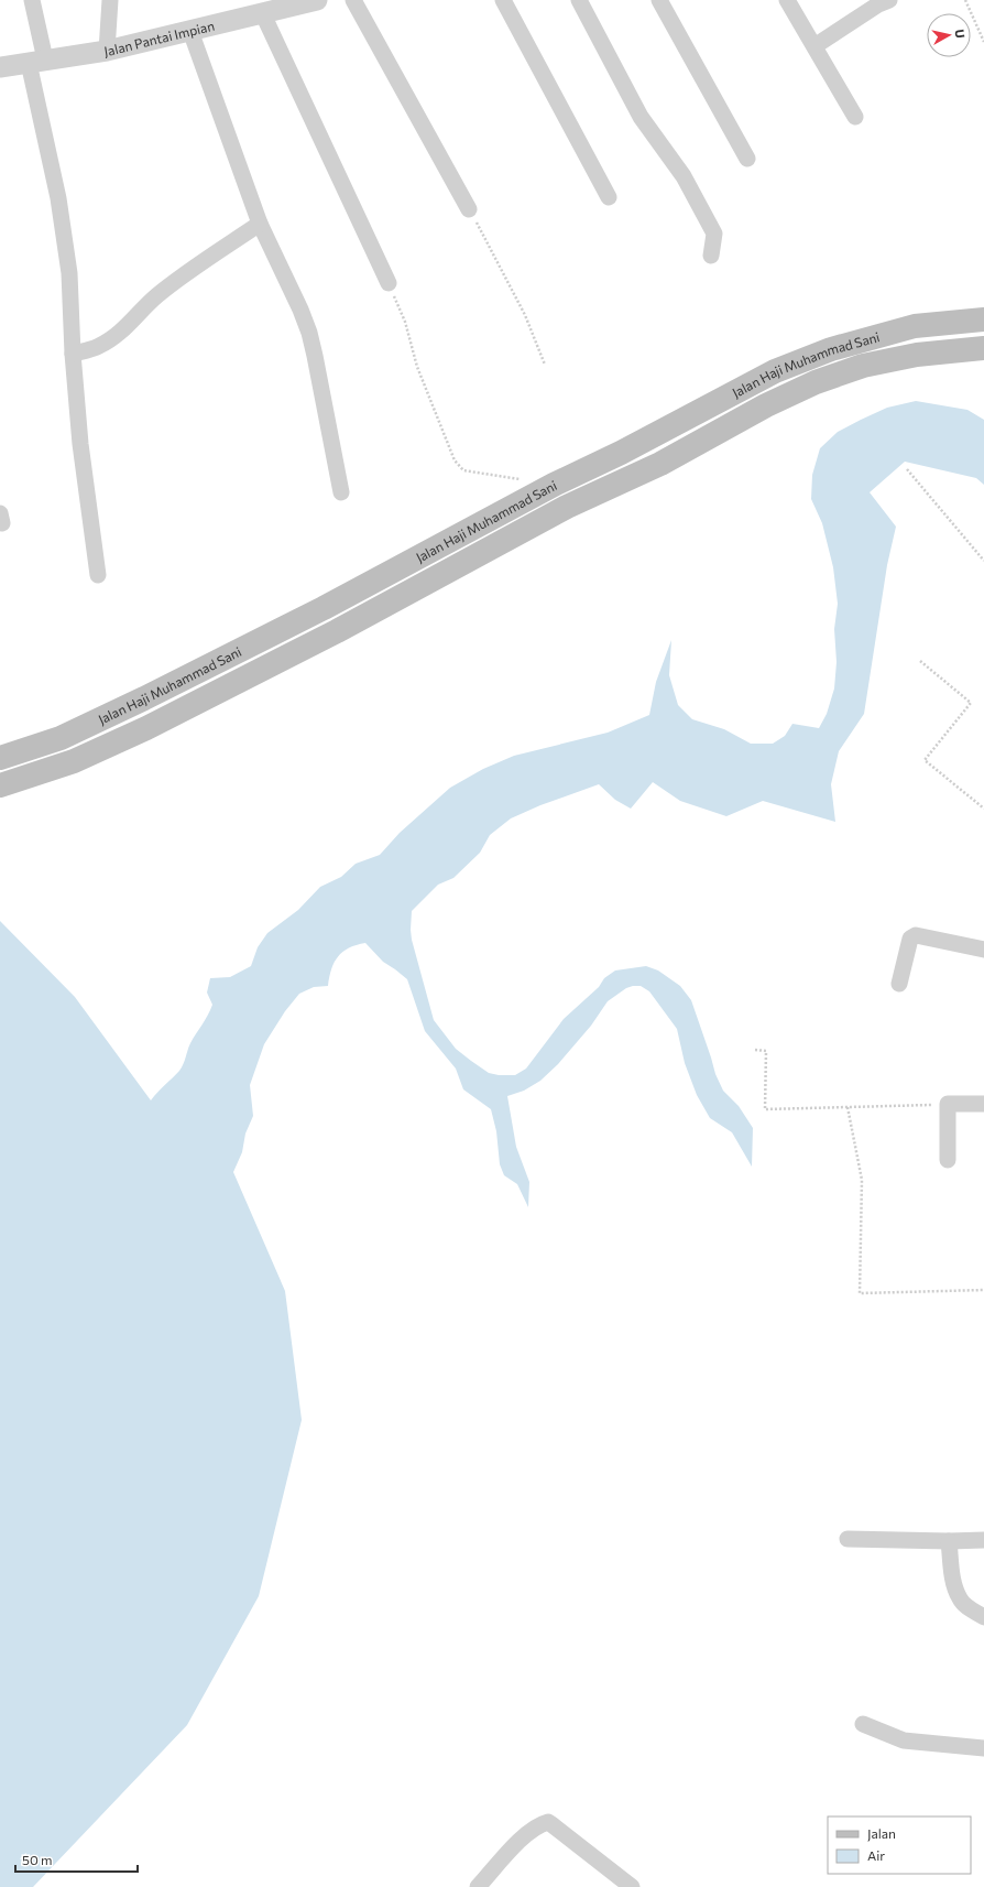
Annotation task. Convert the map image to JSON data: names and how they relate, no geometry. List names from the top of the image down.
{
  "streets": {
    "main road": ["Jalan Haji Muhammad Sani"],
    "street": ["Jalan Pantai Impian"]
  },
  "legend": ["Jalan", "Air"],
  "scale_bar": "50 m",
  "north": "right"
}
